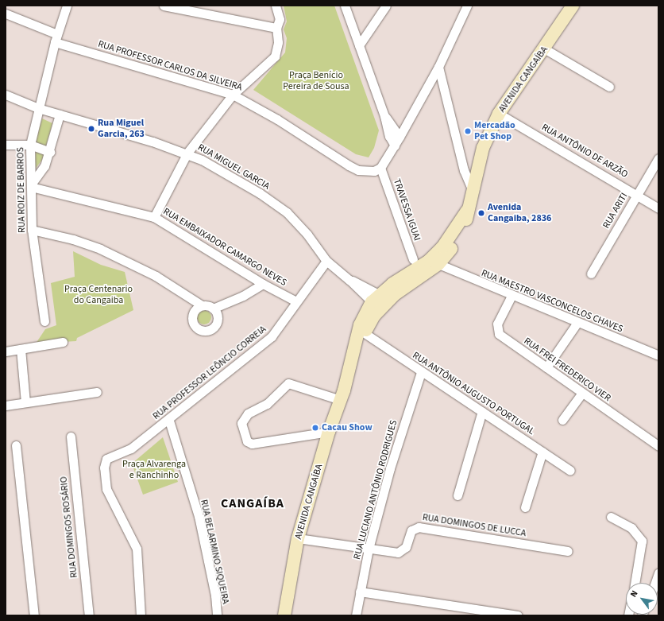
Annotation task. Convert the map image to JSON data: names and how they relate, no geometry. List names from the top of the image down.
{
  "streets": {
    "main road": ["AVENIDA CANGAÍBA"],
    "street": [
      "RUA PROFESSOR CARLOS DA SILVEIRA",
      "RUA ANTÔNIO DE ARZÃO",
      "RUA MIGUEL GARCIA",
      "RUA ROIZ DE BARROS",
      "TRAVESSA IGUAI",
      "RUA ARITI",
      "RUA EMBAIXADOR CAMARGO NEVES",
      "RUA MAESTRO VASCONCELOS CHAVES",
      "RUA FREI FREDERICO VIER",
      "RUA PROFESSOR LEÔNCIO CORREIA",
      "RUA ANTÔNIO AUGUSTO PORTUGAL",
      "RUA LUCIANO ANTÔNIO RODRIGUES",
      "RUA DOMINGOS DE LUCCA",
      "RUA DOMINGOS ROSÁRIO",
      "RUA BELARMINO SIQUEIRA"
    ]
  },
  "crossings": [
    ["RUA PROFESSOR CARLOS DA SILVEIRA", "RUA ROIZ DE BARROS"],
    ["RUA PROFESSOR CARLOS DA SILVEIRA", "TRAVESSA IGUAI"],
    ["AVENIDA CANGAÍBA", "RUA ANTÔNIO DE ARZÃO"],
    ["AVENIDA CANGAÍBA", "RUA MIGUEL GARCIA"],
    ["AVENIDA CANGAÍBA", "RUA MAESTRO VASCONCELOS CHAVES"],
    ["AVENIDA CANGAÍBA", "RUA ANTÔNIO AUGUSTO PORTUGAL"],
    ["AVENIDA CANGAÍBA", "RUA DOMINGOS DE LUCCA"],
    ["RUA ANTÔNIO DE ARZÃO", "RUA ARITI"],
    ["RUA MIGUEL GARCIA", "RUA ROIZ DE BARROS"],
    ["RUA MIGUEL GARCIA", "RUA PROFESSOR LEÔNCIO CORREIA"],
    ["RUA ROIZ DE BARROS", "RUA EMBAIXADOR CAMARGO NEVES"],
    ["RUA EMBAIXADOR CAMARGO NEVES", "RUA PROFESSOR LEÔNCIO CORREIA"],
    ["RUA MAESTRO VASCONCELOS CHAVES", "RUA FREI FREDERICO VIER"],
    ["RUA PROFESSOR LEÔNCIO CORREIA", "RUA BELARMINO SIQUEIRA"],
    ["RUA ANTÔNIO AUGUSTO PORTUGAL", "RUA LUCIANO ANTÔNIO RODRIGUES"],
    ["RUA LUCIANO ANTÔNIO RODRIGUES", "RUA DOMINGOS DE LUCCA"]
  ],
  "districts": ["CANGAÍBA"],
  "parks": ["Praça Benício Pereira de Sousa", "Praça Centenario do Cangaiba", "Praça Alvarenga e Ranchinho"],
  "places": [
    "Rua Miguel Garcia, 263",
    "Mercadão Pet Shop",
    "Avenida Cangaiba, 2836",
    "Cacau Show"
  ],
  "north": "top left"
}
